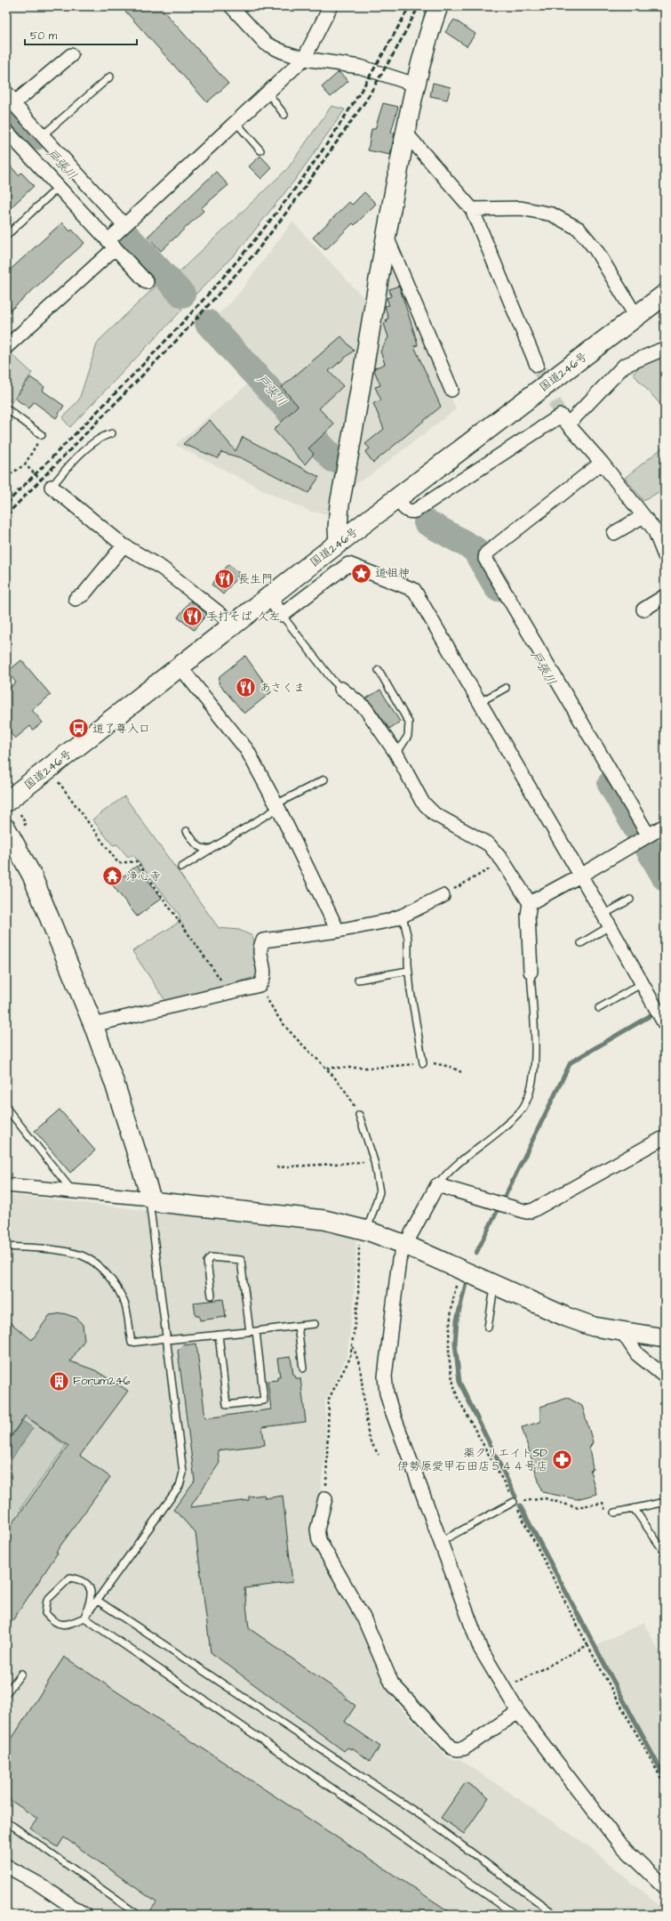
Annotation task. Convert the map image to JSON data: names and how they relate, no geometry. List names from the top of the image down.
{
  "streets": {
    "highway": ["国道246号"]
  },
  "water": ["戸張川"],
  "places": {
    "place": ["道祖神"],
    "restaurant": ["長生門", "手打そば 久左", "あさくま"],
    "bus stop": ["道了尊入口"],
    "temple": ["浄心寺"],
    "building": ["Forum246"],
    "pharmacy": ["薬クリエイトSD 伊勢原愛甲石田店５４４号店"]
  },
  "scale_bar": "50 m"
}
